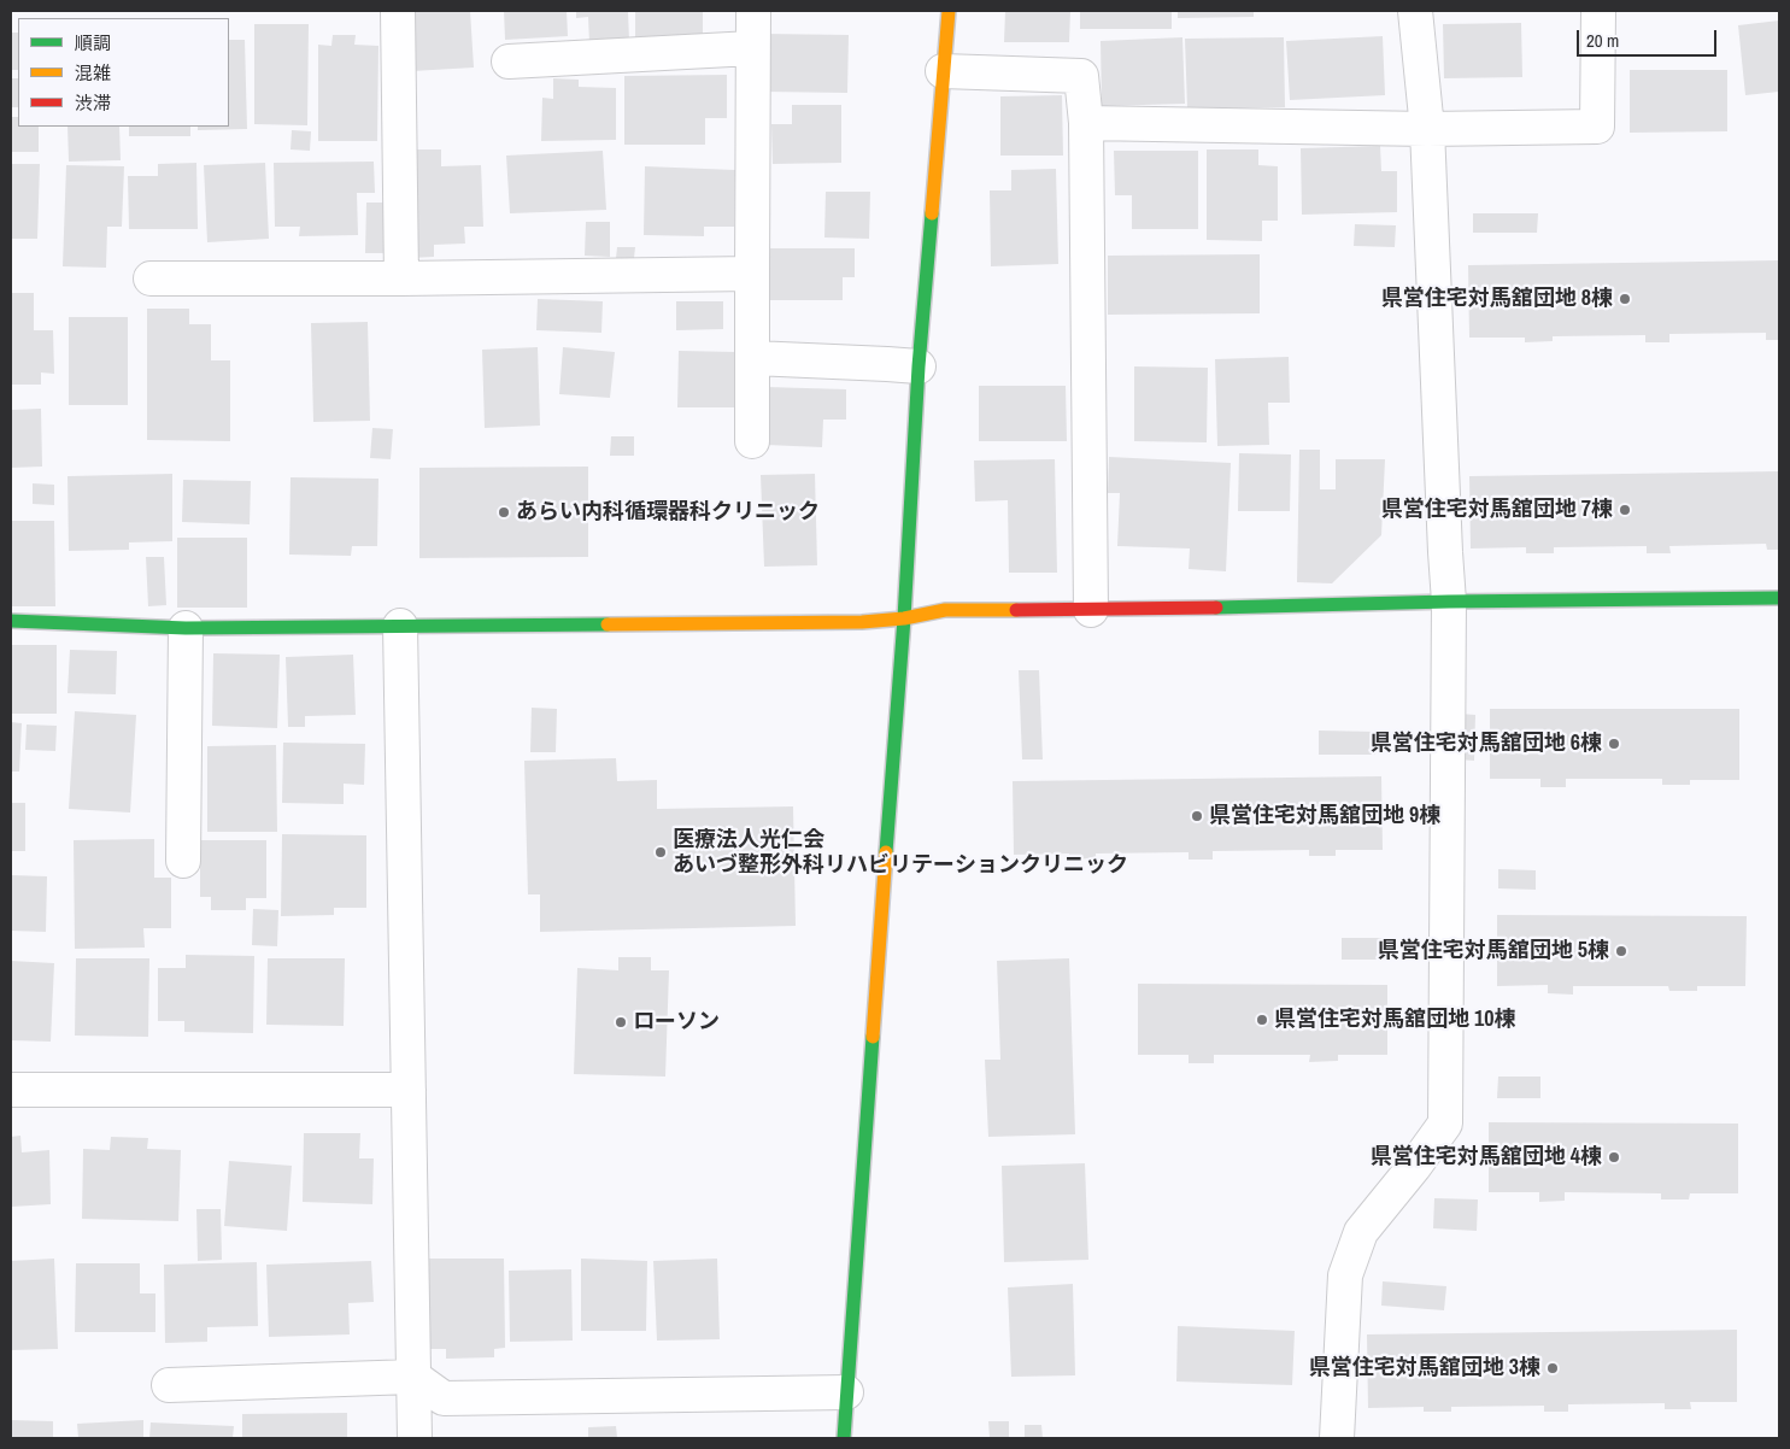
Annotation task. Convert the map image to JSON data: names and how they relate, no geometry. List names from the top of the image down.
{
  "places": [
    "県営住宅対馬舘団地 8棟",
    "県営住宅対馬舘団地 7棟",
    "あらい内科循環器科クリニック",
    "県営住宅対馬舘団地 6棟",
    "県営住宅対馬舘団地 9棟",
    "医療法人光仁会 あいづ整形外科リハビリテーションクリニック",
    "県営住宅対馬舘団地 5棟",
    "県営住宅対馬舘団地 10棟",
    "ローソン",
    "県営住宅対馬舘団地 4棟",
    "県営住宅対馬舘団地 3棟"
  ],
  "legend": ["順調", "混雑", "渋滞"],
  "scale_bar": "20 m"
}
